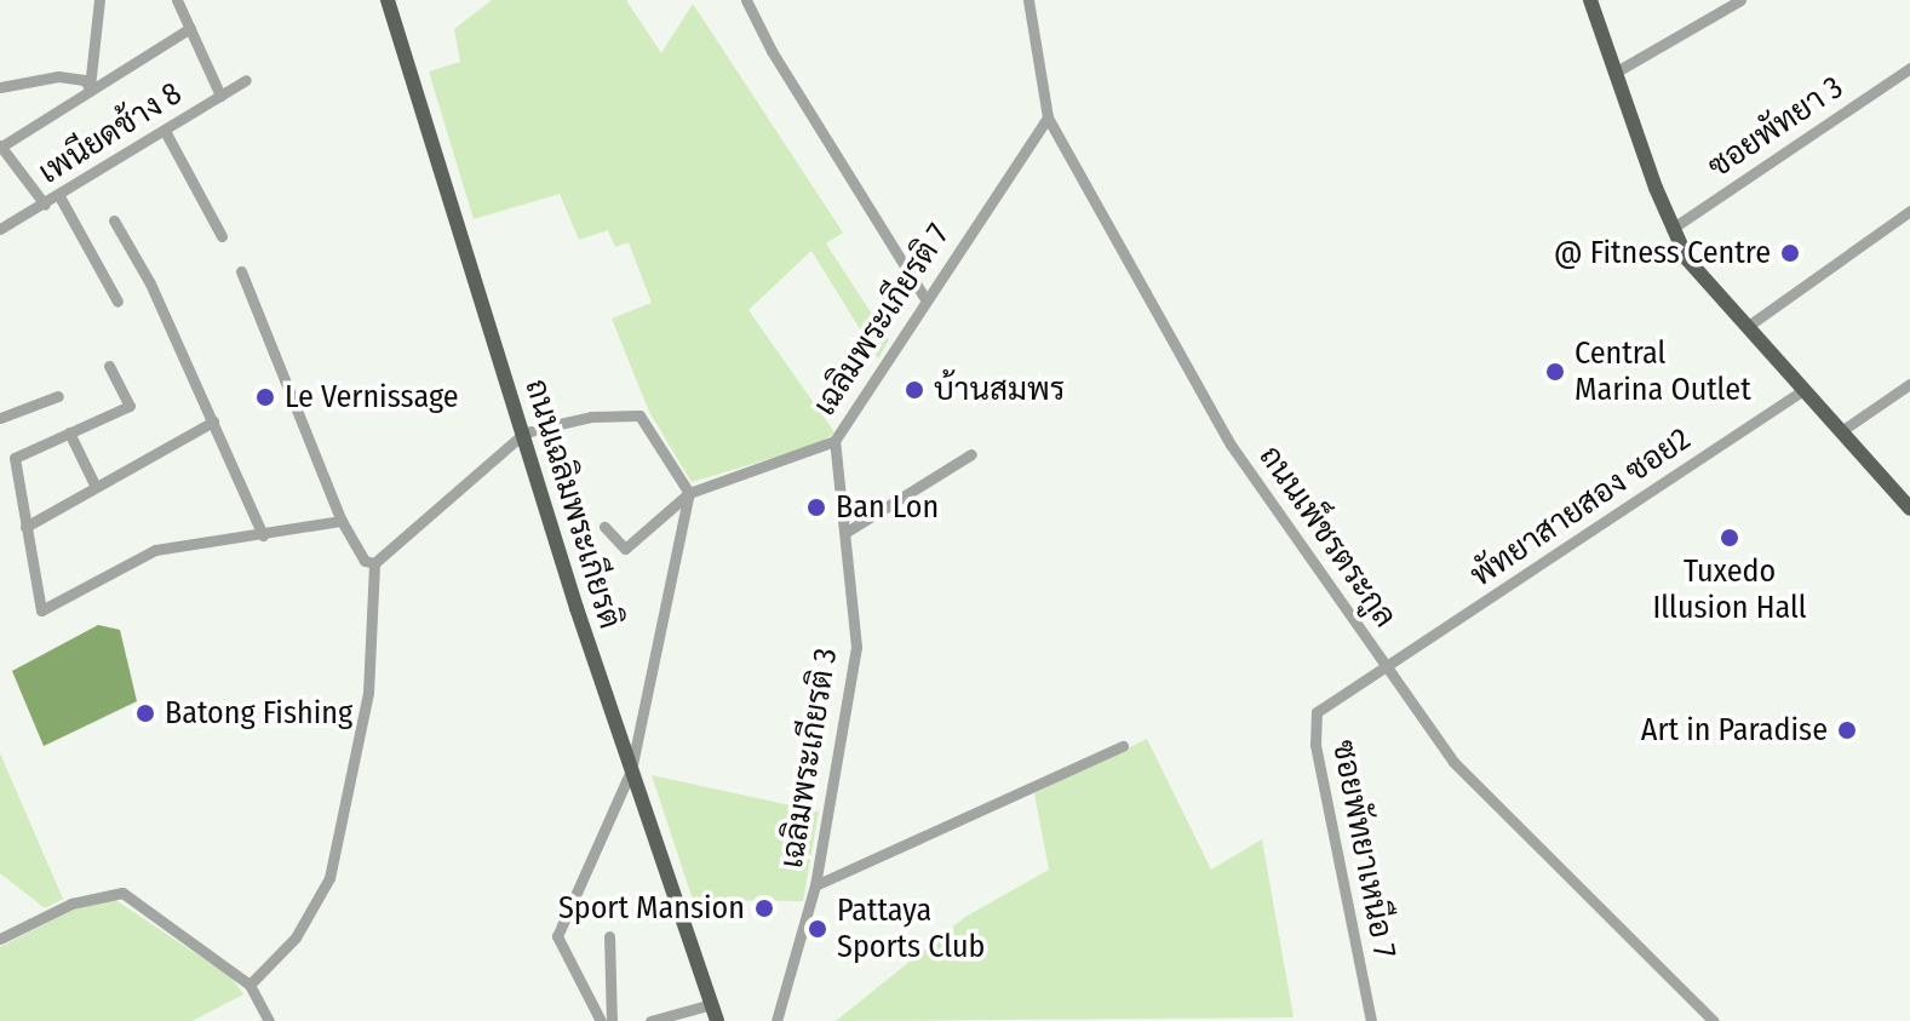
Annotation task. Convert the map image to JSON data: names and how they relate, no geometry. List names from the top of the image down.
{
  "streets": {
    "main road": ["ถนนเฉลิมพระเกียรติ"],
    "street": [
      "ซอยพัทยา 3",
      "เพนียดช้าง 8",
      "เฉลิมพระเกียรติ 7",
      "พัทยาสายสอง ซอย2",
      "ถนนเพ็ชรตระกูล",
      "เฉลิมพระเกียรติ 3",
      "ซอยพัทยาเหนือ 7"
    ]
  },
  "crossings": [
    ["เฉลิมพระเกียรติ 7", "ถนนเพ็ชรตระกูล"],
    ["เฉลิมพระเกียรติ 7", "เฉลิมพระเกียรติ 3"],
    ["พัทยาสายสอง ซอย2", "ถนนเพ็ชรตระกูล"],
    ["พัทยาสายสอง ซอย2", "ซอยพัทยาเหนือ 7"],
    ["ถนนเพ็ชรตระกูล", "ซอยพัทยาเหนือ 7"]
  ],
  "places": [
    "@ Fitness Centre",
    "Central Marina Outlet",
    "บ้านสมพร",
    "Le Vernissage",
    "Ban Lon",
    "Tuxedo Illusion Hall",
    "Batong Fishing",
    "Art in Paradise",
    "Sport Mansion",
    "Pattaya Sports Club"
  ]
}
